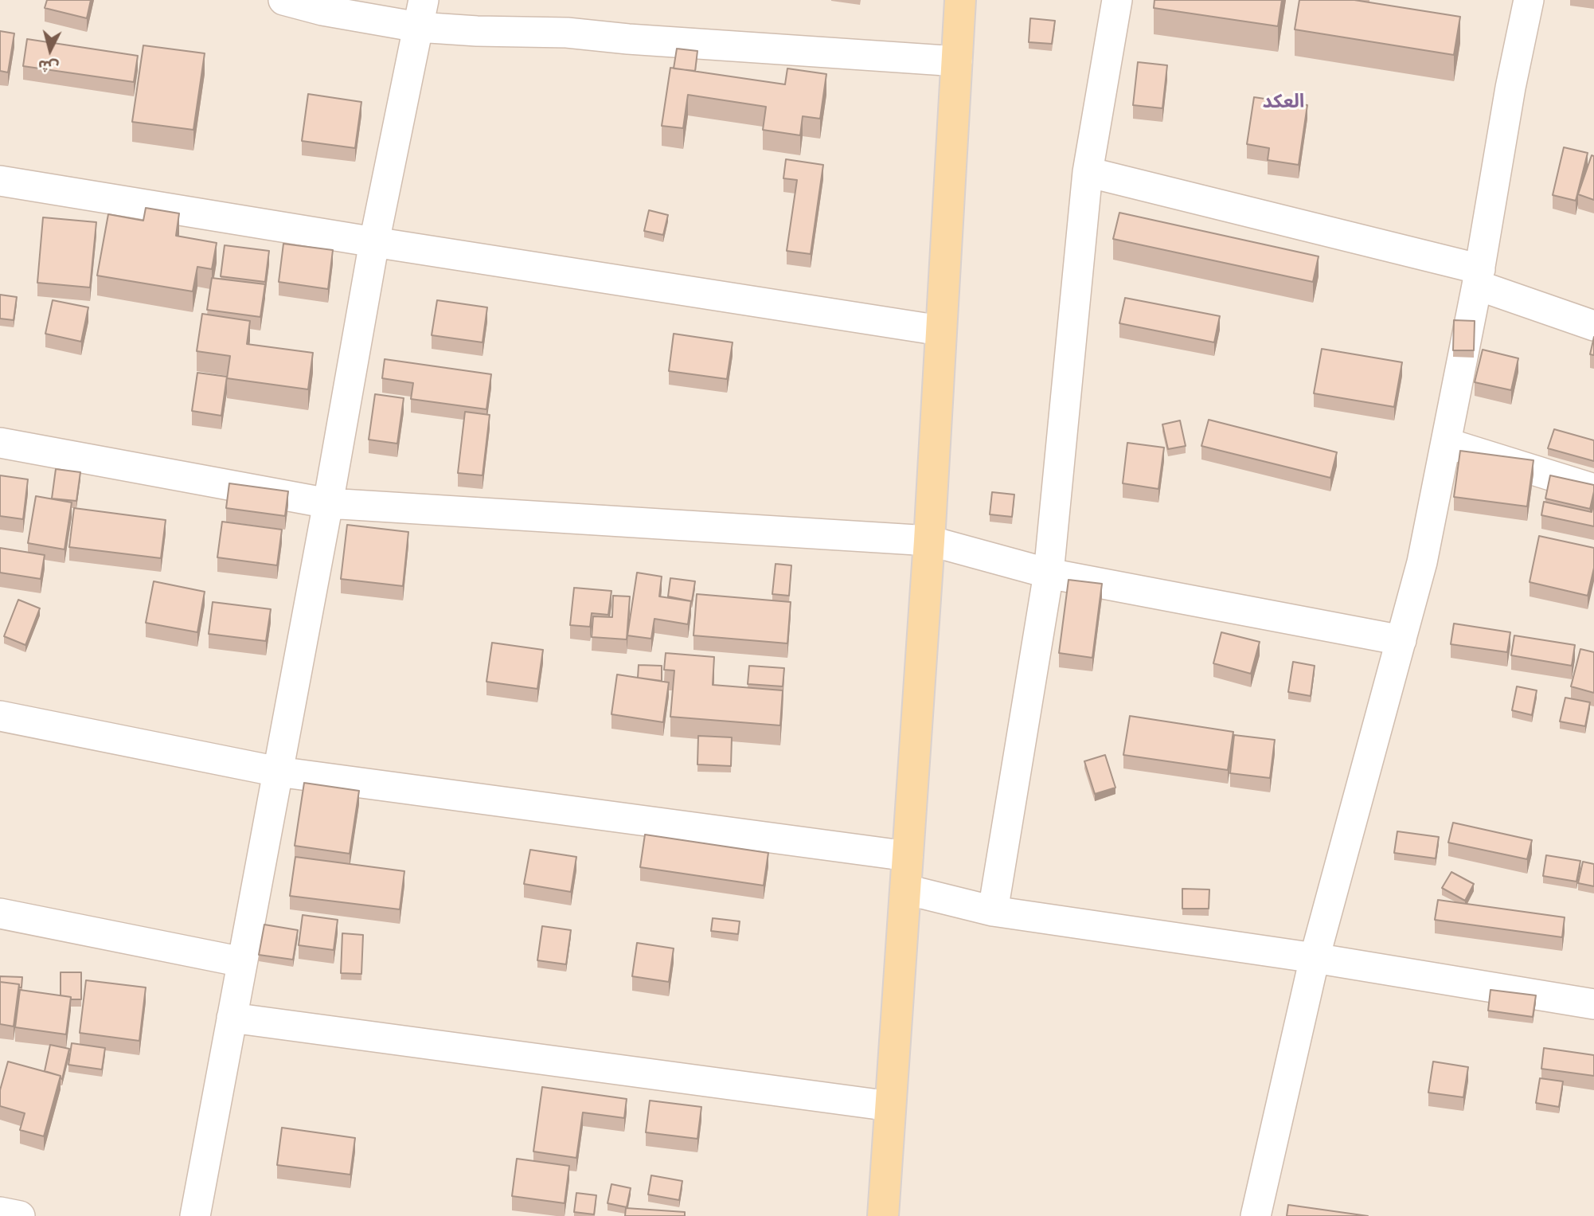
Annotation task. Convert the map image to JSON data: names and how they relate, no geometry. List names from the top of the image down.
{
  "districts": ["العكد"],
  "north": "bottom"
}
